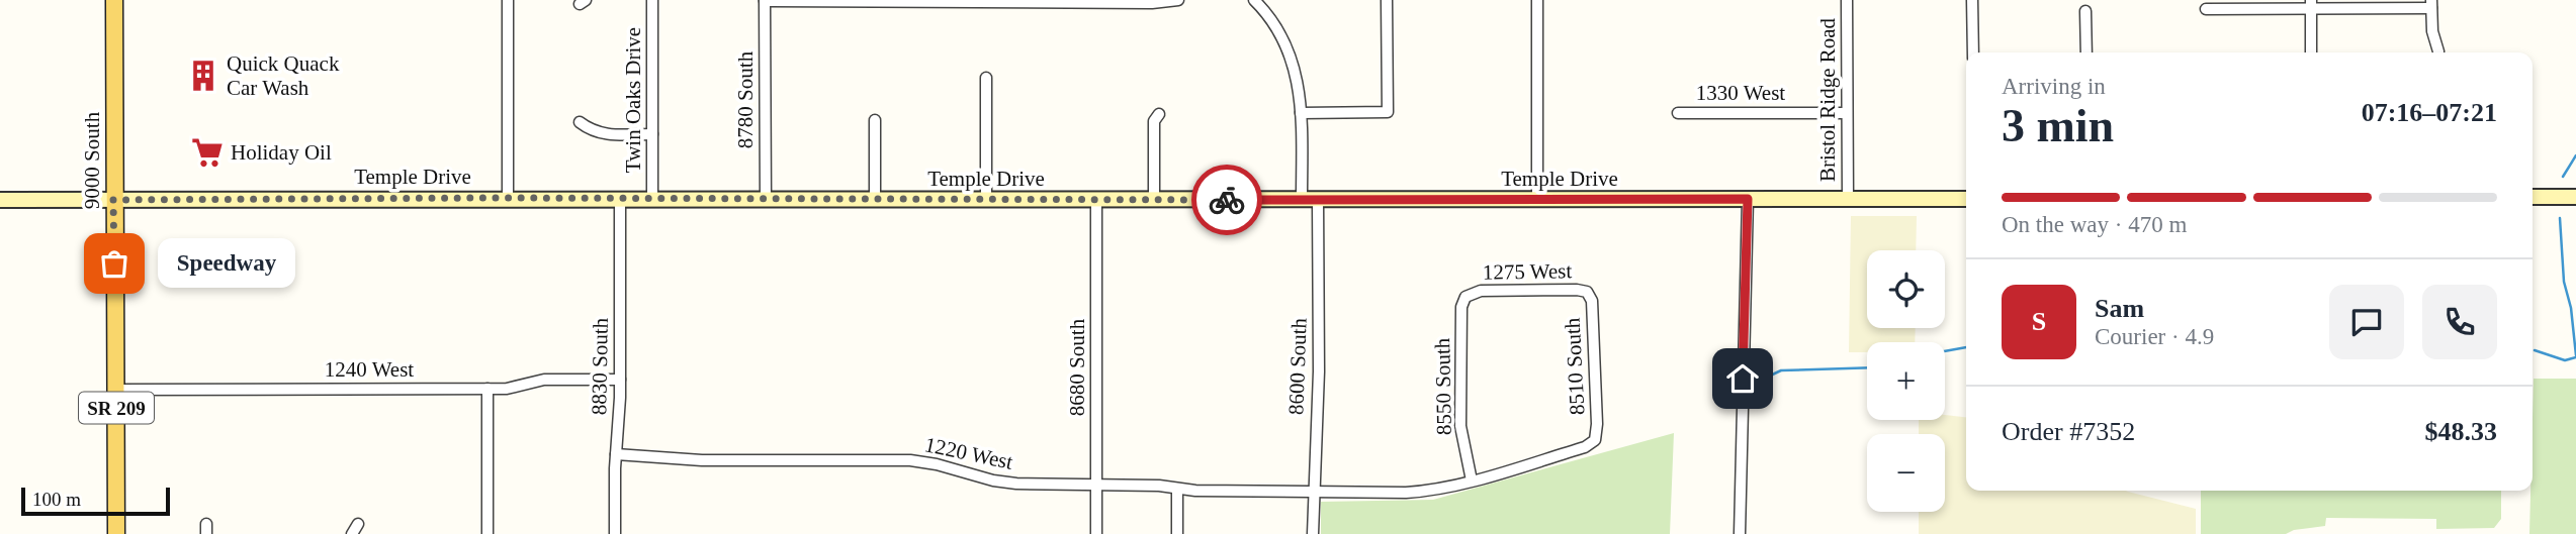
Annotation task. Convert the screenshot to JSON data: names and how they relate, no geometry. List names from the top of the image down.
{
  "streets": {
    "main road": ["9000 South", "SR 209"],
    "street": [
      "1330 West",
      "Twin Oaks Drive",
      "8780 South",
      "Bristol Ridge Road",
      "Temple Drive",
      "1275 West",
      "8830 South",
      "8600 South",
      "8510 South",
      "8680 South",
      "1240 West",
      "8550 South",
      "1220 West"
    ]
  },
  "crossings": [
    ["1330 West", "Bristol Ridge Road"],
    ["Twin Oaks Drive", "Temple Drive"],
    ["8780 South", "Temple Drive"],
    ["Bristol Ridge Road", "Temple Drive"],
    ["9000 South", "Temple Drive"],
    ["9000 South", "1240 West"],
    ["Temple Drive", "8830 South"],
    ["Temple Drive", "8600 South"],
    ["Temple Drive", "8680 South"],
    ["1275 West", "8510 South"],
    ["1275 West", "8550 South"],
    ["8830 South", "1240 West"],
    ["8830 South", "1220 West"],
    ["8600 South", "1220 West"],
    ["8510 South", "1220 West"],
    ["8680 South", "1220 West"],
    ["8550 South", "1220 West"]
  ],
  "places": {
    "building": ["Quick Quack Car Wash"],
    "supermarket": ["Holiday Oil"],
    "other": ["Speedway"]
  },
  "scale_bar": "100 m",
  "page": {
    "heading": ["3 min", "Arriving in", "07:16–07:21"],
    "panel": [
      "Sam",
      "Courier · 4.9",
      "Order #7352",
      "$48.33"
    ],
    "bar": "On the way · 470 m",
    "bubble": "Speedway",
    "map_buttons": ["+", "−"],
    "round": "S",
    "scale": "100 m"
  }
}
